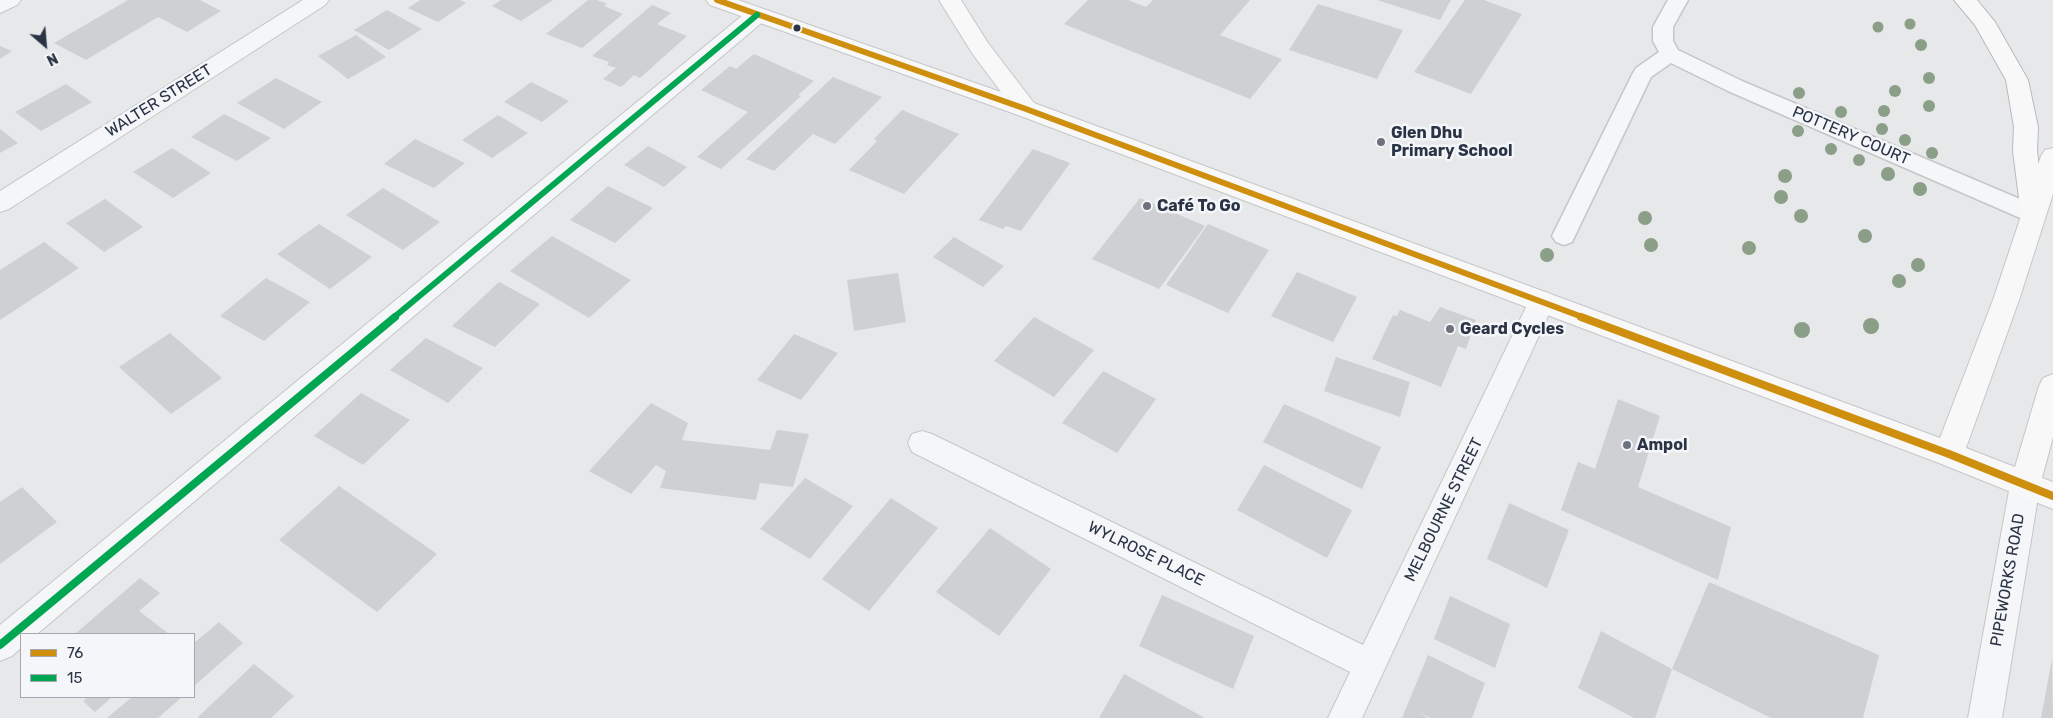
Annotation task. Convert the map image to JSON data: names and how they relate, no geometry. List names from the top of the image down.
{
  "streets": {
    "main road": ["PIPEWORKS ROAD"],
    "street": ["WALTER STREET", "MELBOURNE STREET", "WYLROSE PLACE"],
    "lane": ["POTTERY COURT"]
  },
  "crossings": [
    ["MELBOURNE STREET", "WYLROSE PLACE"]
  ],
  "places": [
    "Glen Dhu Primary School",
    "Café To Go",
    "Geard Cycles",
    "Ampol"
  ],
  "lines": ["transit line 76", "transit line 15"],
  "legend": ["76", "15"],
  "north": "bottom right"
}
